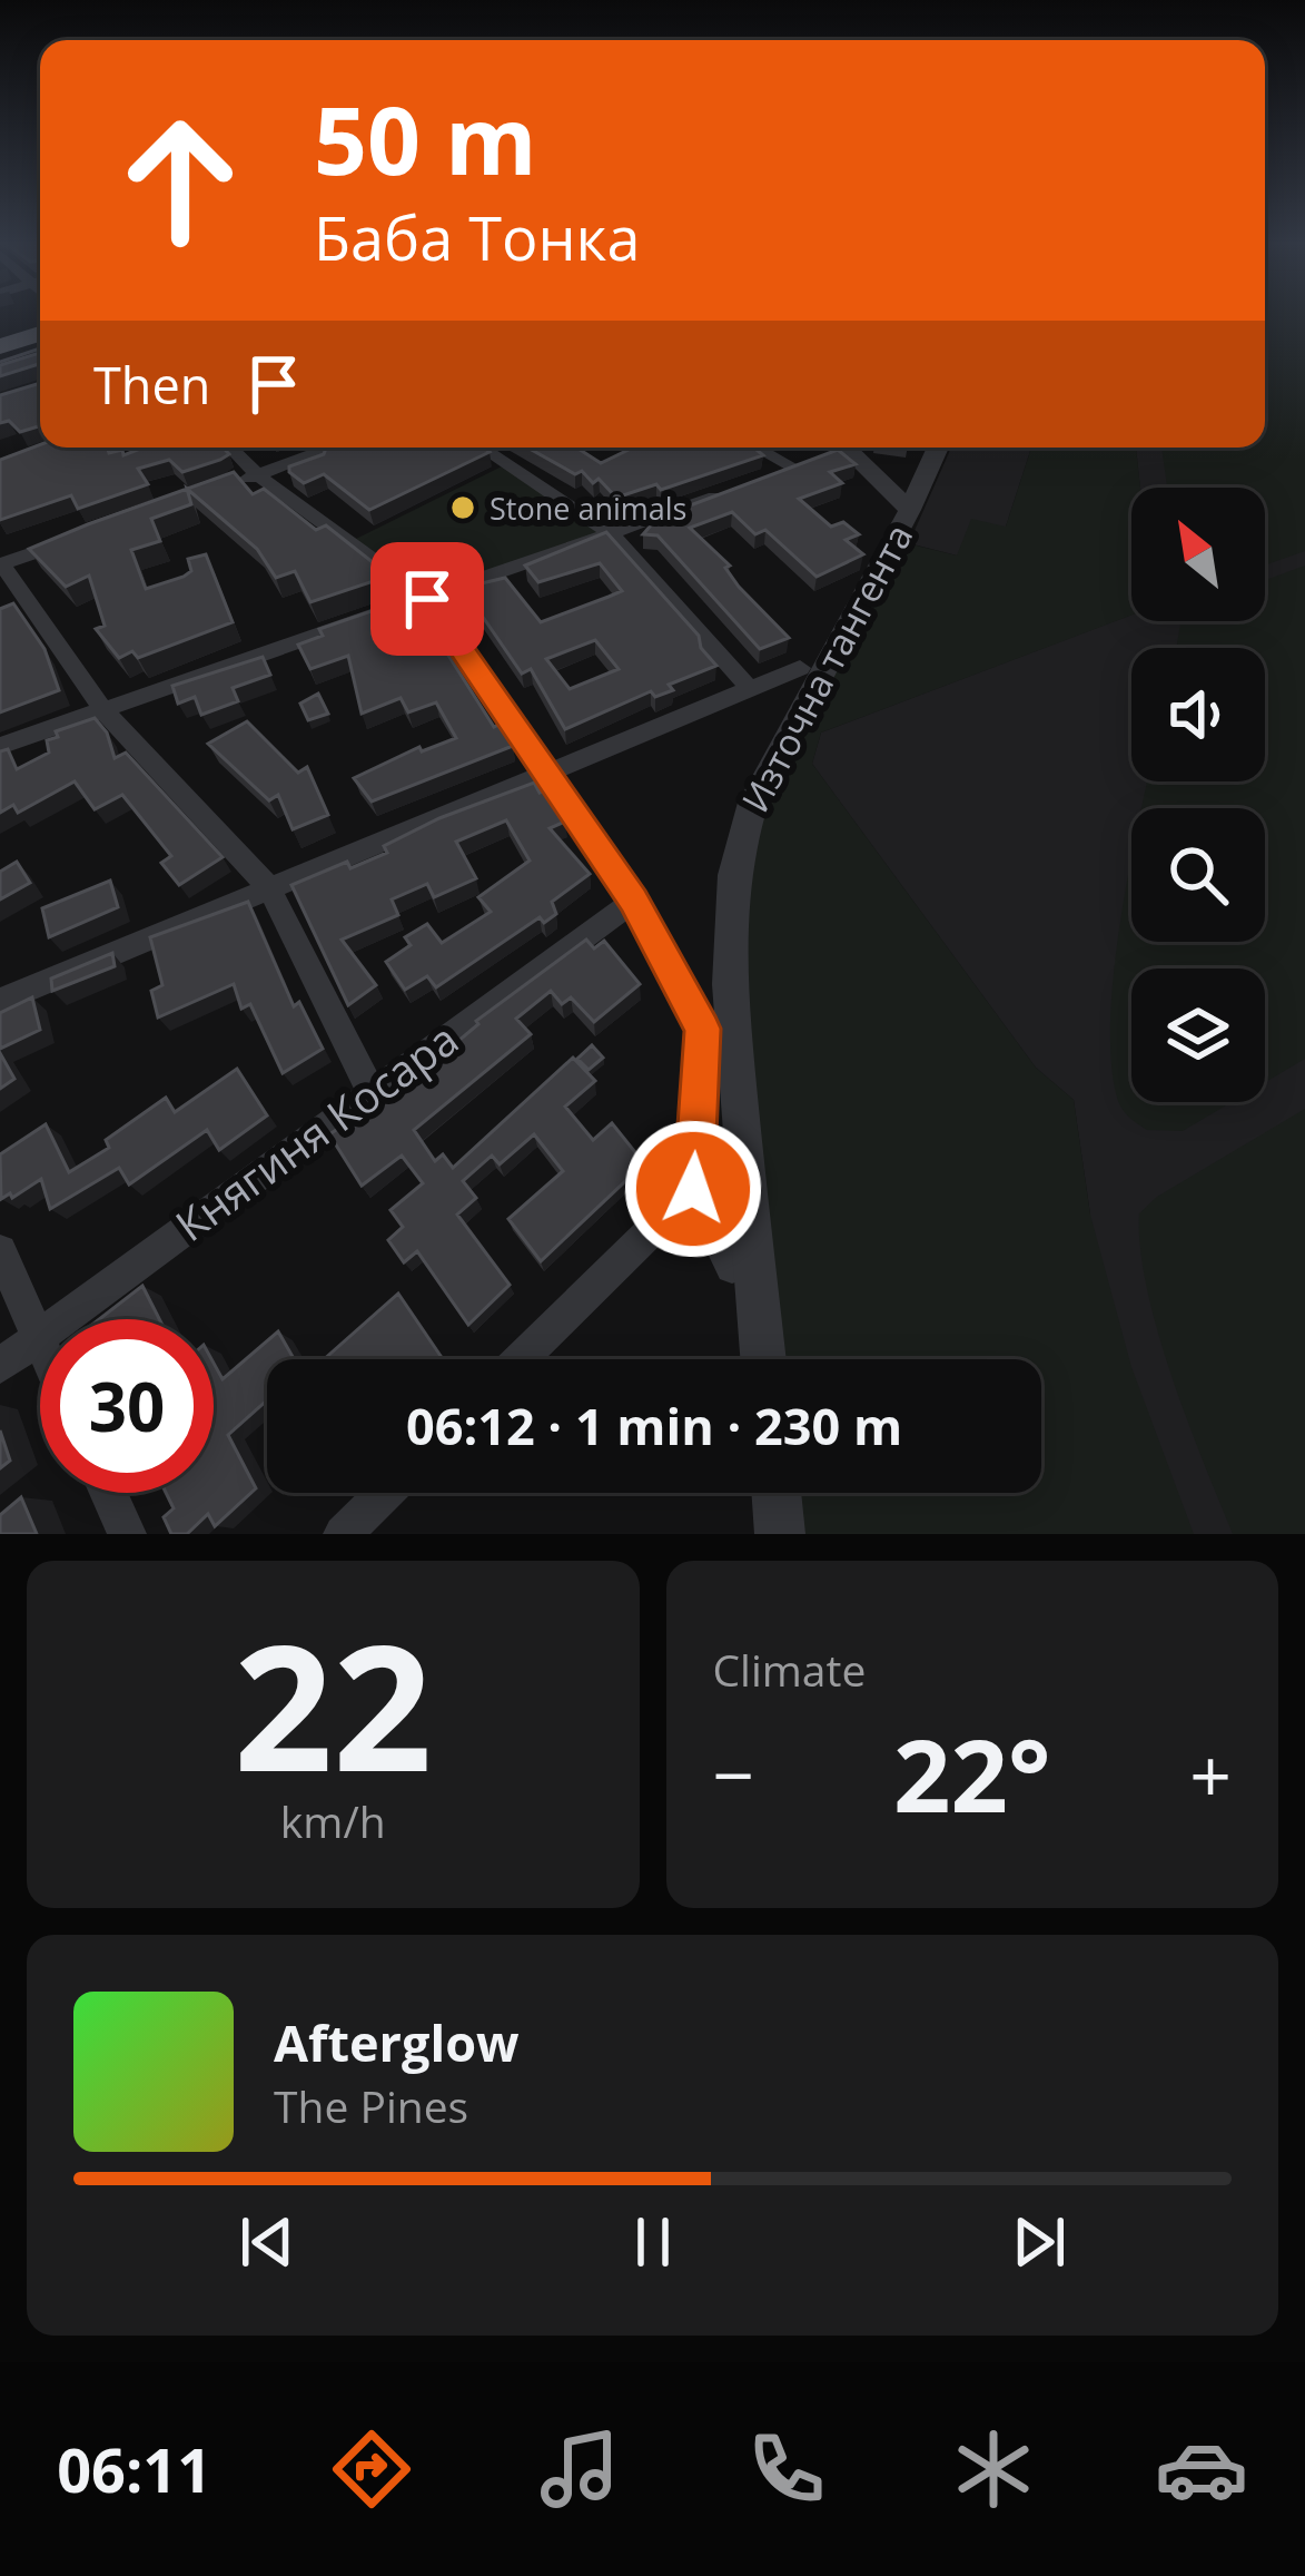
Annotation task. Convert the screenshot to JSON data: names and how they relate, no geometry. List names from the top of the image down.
{
  "streets": {
    "street": ["Източна тангента", "Княгиня Косара"]
  },
  "places": ["Stone animals"],
  "north": "top left",
  "page": {
    "turn": ["50 m", "Баба Тонка"],
    "then": "Then",
    "limit": "30",
    "trip": "06:12 · 1 min · 230 m",
    "tile": [
      ["22", "km/h"],
      "Climate"
    ],
    "heat": ["−", "22°", "+"],
    "song": ["Afterglow", "The Pines"],
    "tabs": "06:11"
  }
}
